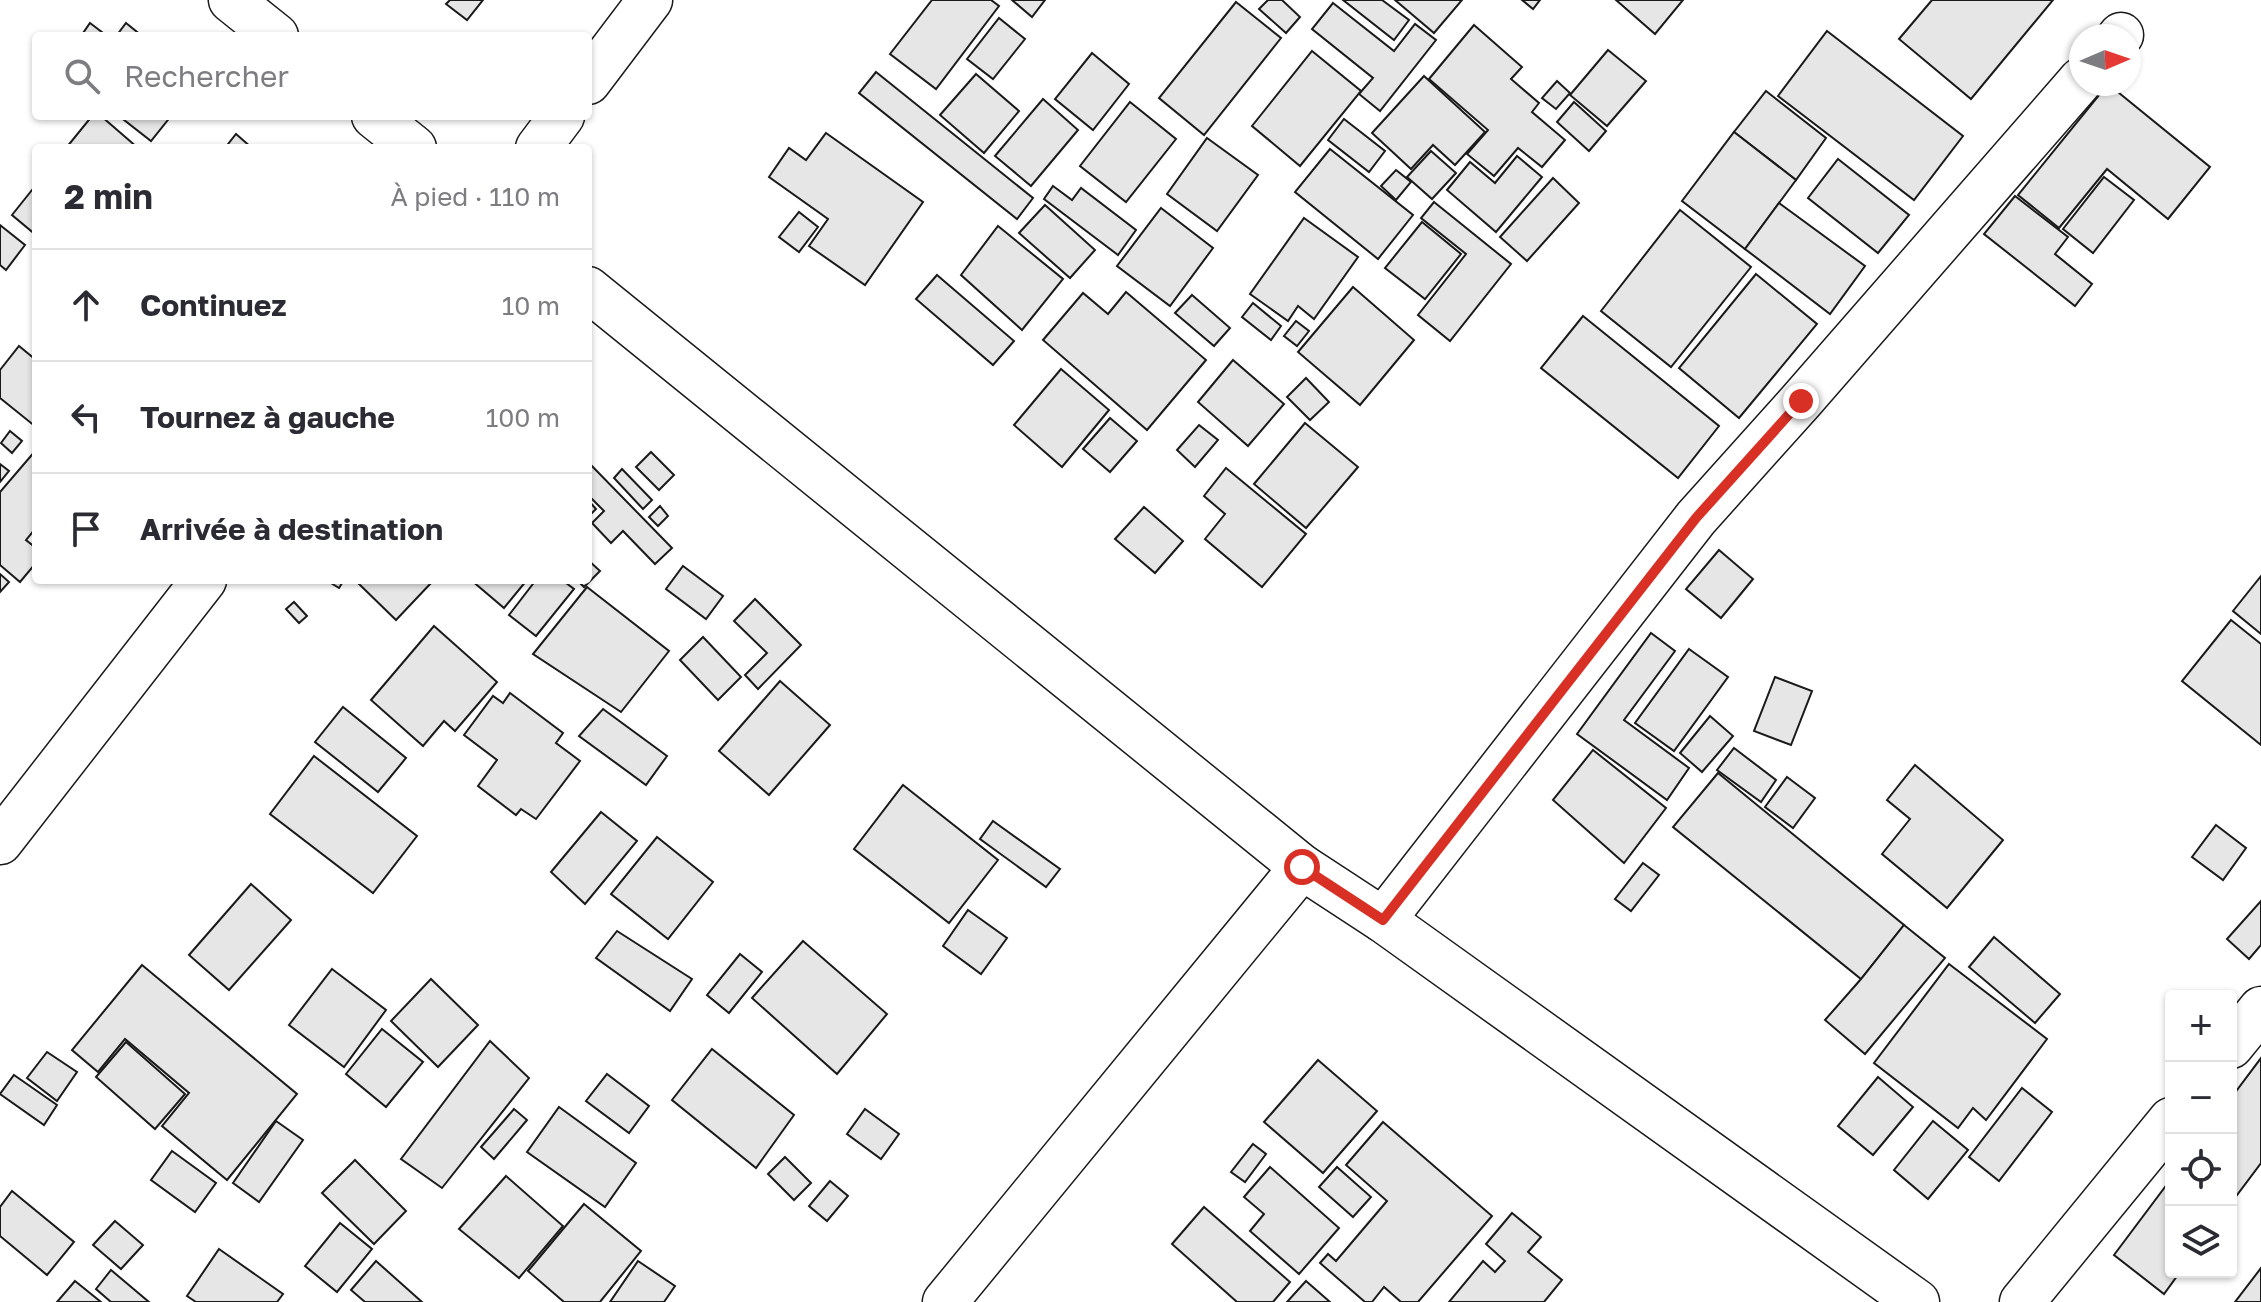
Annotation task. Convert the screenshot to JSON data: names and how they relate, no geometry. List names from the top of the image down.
{
  "north": "right",
  "page": {
    "search": "Rechercher",
    "heading": ["2 min", "À pied · 110 m"],
    "list": [
      ["Continuez", "10 m"],
      ["Tournez à gauche", "100 m"],
      "Arrivée à destination"
    ],
    "map_buttons": ["+", "−"]
  }
}
